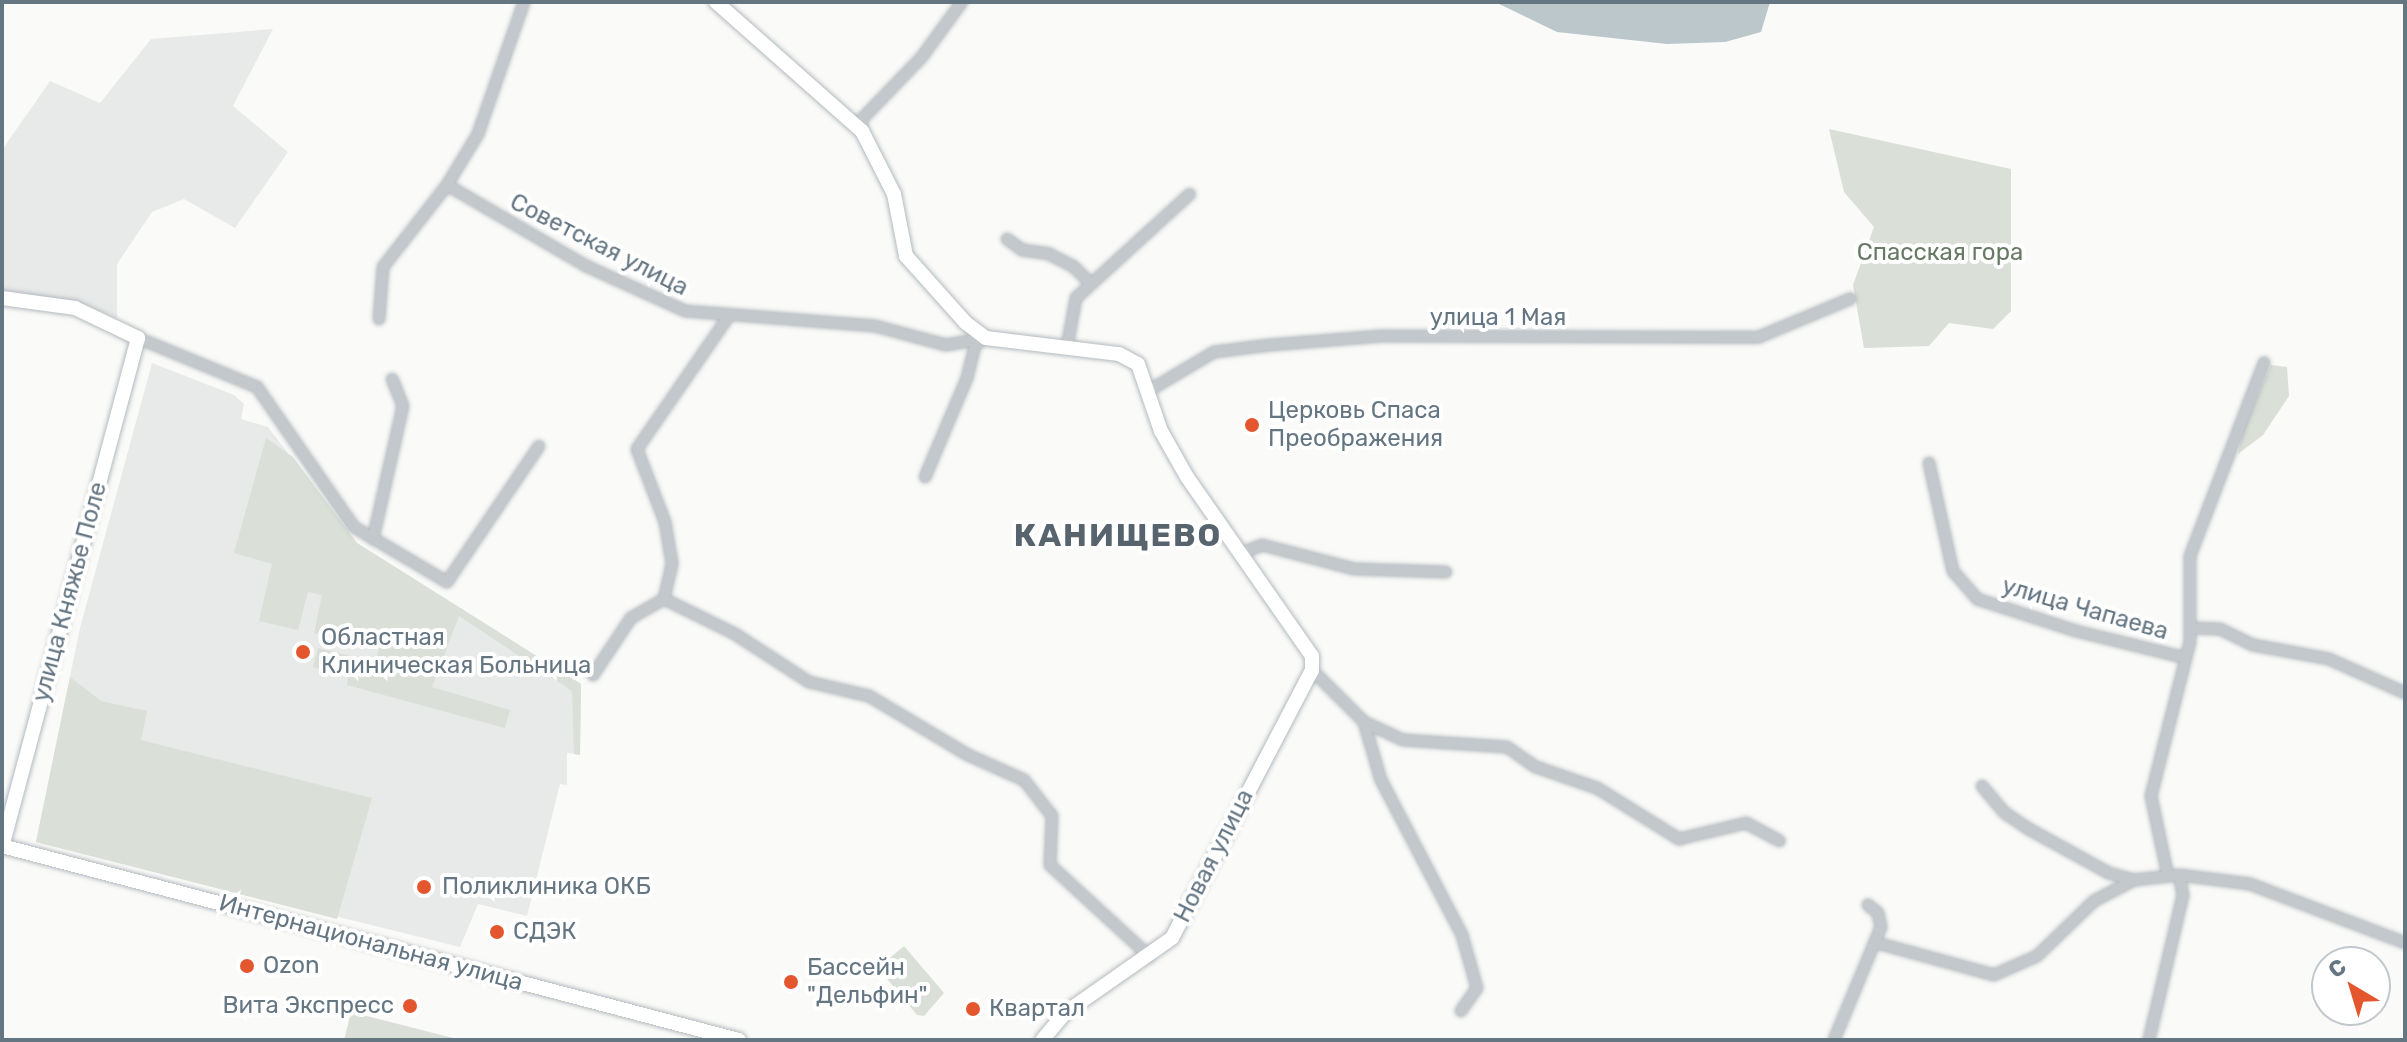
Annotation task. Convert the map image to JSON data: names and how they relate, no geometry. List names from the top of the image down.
{
  "streets": {
    "street": [
      "Советская улица",
      "улица 1 Мая",
      "улица Княжье Поле",
      "улица Чапаева",
      "Новая улица",
      "Интернациональная улица"
    ]
  },
  "crossings": [
    ["улица Княжье Поле", "Интернациональная улица"]
  ],
  "districts": ["КАНИЩЕВО"],
  "parks": ["Спасская гора"],
  "places": [
    "Церковь Спаса Преображения",
    "Областная Клиническая Больница",
    "Поликлиника ОКБ",
    "СДЭК",
    "Ozon",
    "Бассейн \"Дельфин\"",
    "Вита Экспресс",
    "Квартал"
  ],
  "north": "top left"
}
